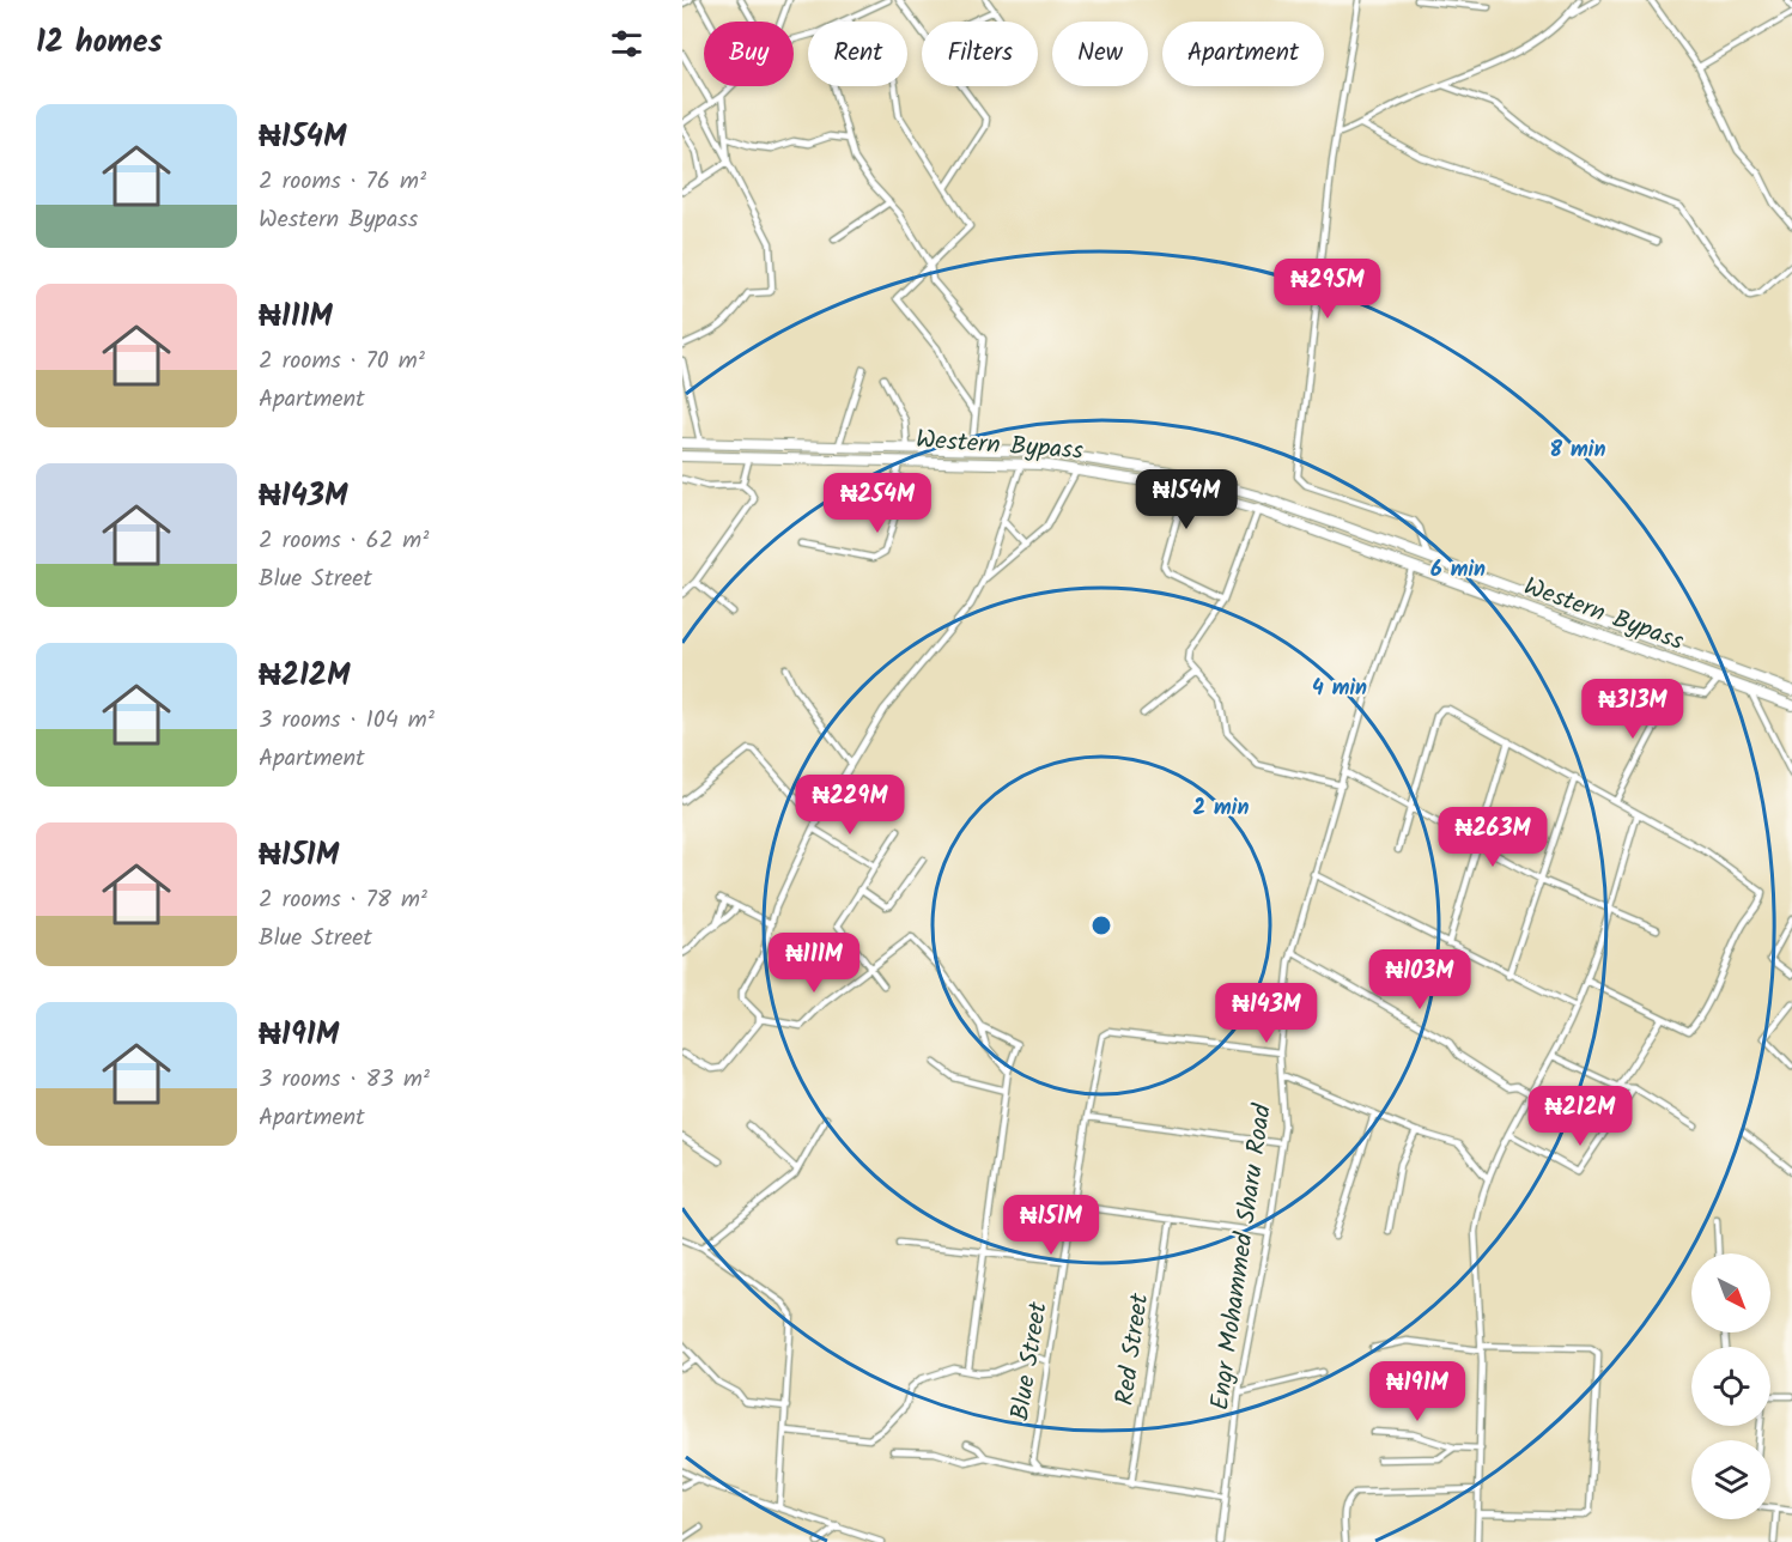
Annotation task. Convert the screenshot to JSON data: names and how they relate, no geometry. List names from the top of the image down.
{
  "streets": {
    "main road": ["Western Bypass"],
    "street": ["Engr Mohammed Sharu Road", "Red Street", "Blue Street"]
  },
  "crossings": [
    ["Western Bypass", "Engr Mohammed Sharu Road"],
    ["Engr Mohammed Sharu Road", "Blue Street"]
  ],
  "north": "bottom right",
  "page": {
    "heading": "12 homes",
    "chip": [
      "Buy",
      "Rent",
      "Filters",
      "New",
      "Apartment"
    ],
    "list": [
      {
        "name": "₦154M",
        "note": "2 rooms · 76 m² · Western Bypass"
      },
      {
        "name": "₦111M",
        "note": "2 rooms · 70 m² · Apartment"
      },
      {
        "name": "₦143M",
        "note": "2 rooms · 62 m² · Blue Street"
      },
      {
        "name": "₦212M",
        "note": "3 rooms · 104 m² · Apartment"
      },
      {
        "name": "₦151M",
        "note": "2 rooms · 78 m² · Blue Street"
      },
      {
        "name": "₦191M",
        "note": "3 rooms · 83 m² · Apartment"
      }
    ],
    "price": [
      "₦295M",
      "₦154M",
      "₦254M",
      "₦313M",
      "₦229M",
      "₦263M",
      "₦111M",
      "₦103M",
      "₦143M",
      "₦212M",
      "₦151M",
      "₦191M"
    ]
  },
  "rings": [
    "8 min",
    "6 min",
    "4 min",
    "2 min"
  ]
}
